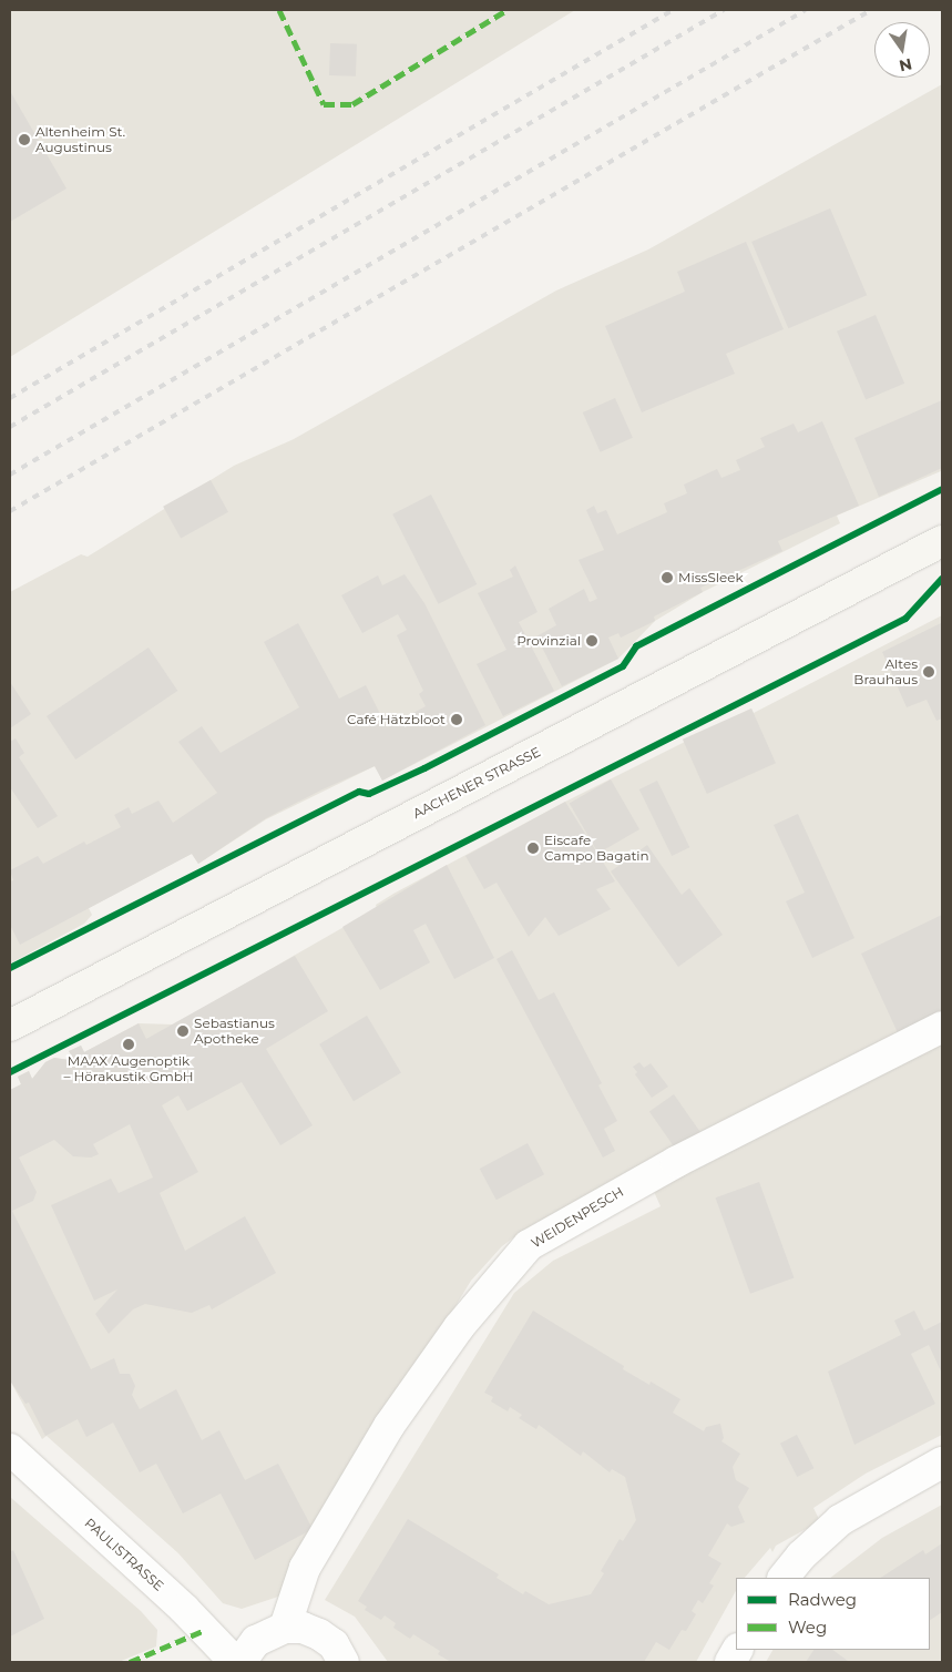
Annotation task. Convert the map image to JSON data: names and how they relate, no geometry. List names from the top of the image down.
{
  "streets": {
    "main road": ["AACHENER STRASSE"],
    "street": ["WEIDENPESCH", "PAULISTRASSE"]
  },
  "places": [
    "Altenheim St. Augustinus",
    "MissSleek",
    "Provinzial",
    "Altes Brauhaus",
    "Café Hätzbloot",
    "Eiscafe Campo Bagatin",
    "Sebastianus Apotheke",
    "MAAX Augenoptik – Hörakustik GmbH"
  ],
  "legend": ["Radweg", "Weg"],
  "north": "bottom"
}
